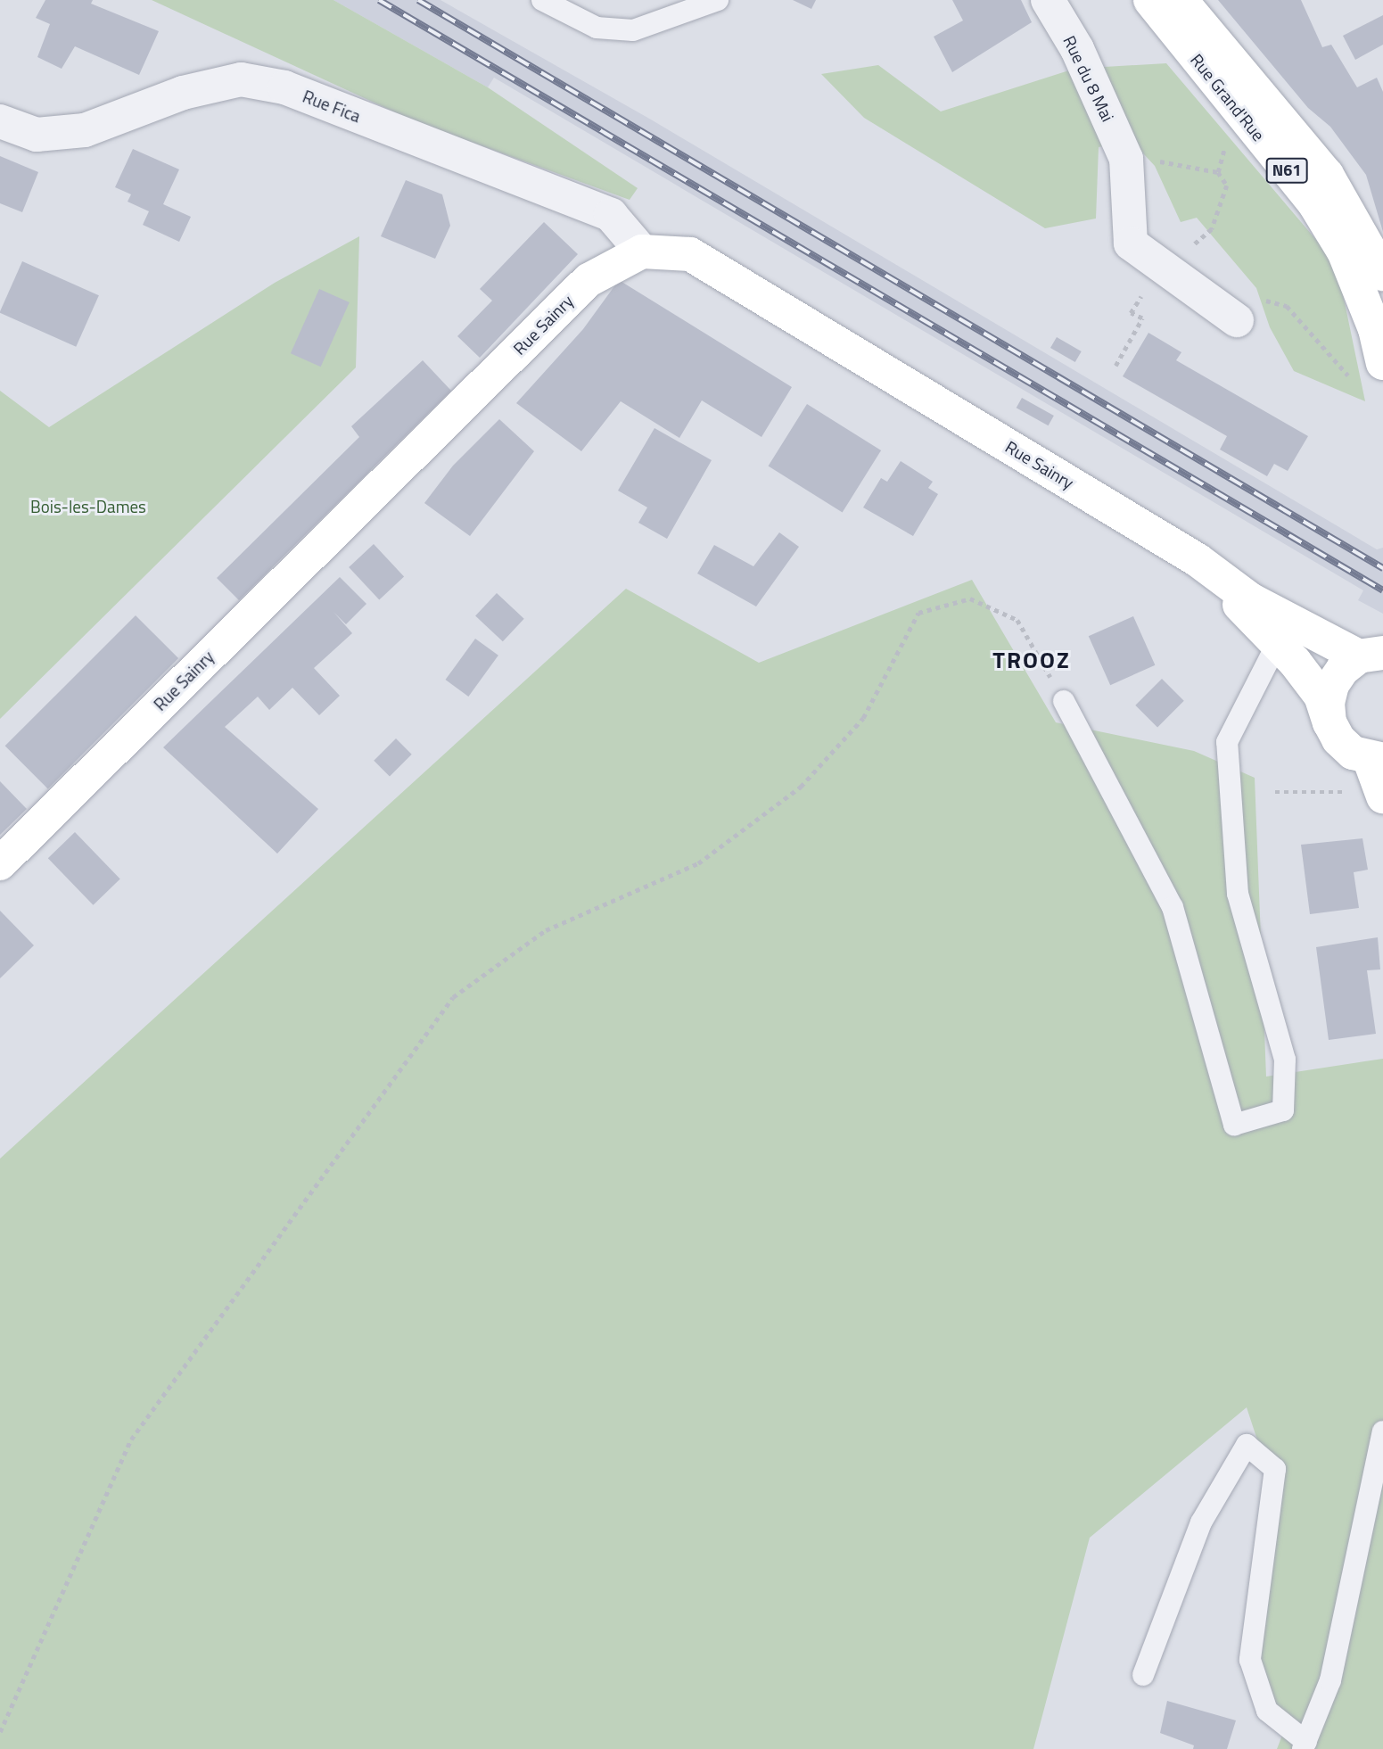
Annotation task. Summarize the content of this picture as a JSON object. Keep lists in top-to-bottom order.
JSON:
{
  "streets": {
    "street": [
      "Rue du 8 Mai",
      "Rue Grand'Rue",
      "Rue Fica",
      "N61",
      "Rue Sainry"
    ]
  },
  "crossings": [
    ["Rue Fica", "Rue Sainry"]
  ],
  "districts": ["TROOZ"],
  "parks": ["Bois-les-Dames"]
}
